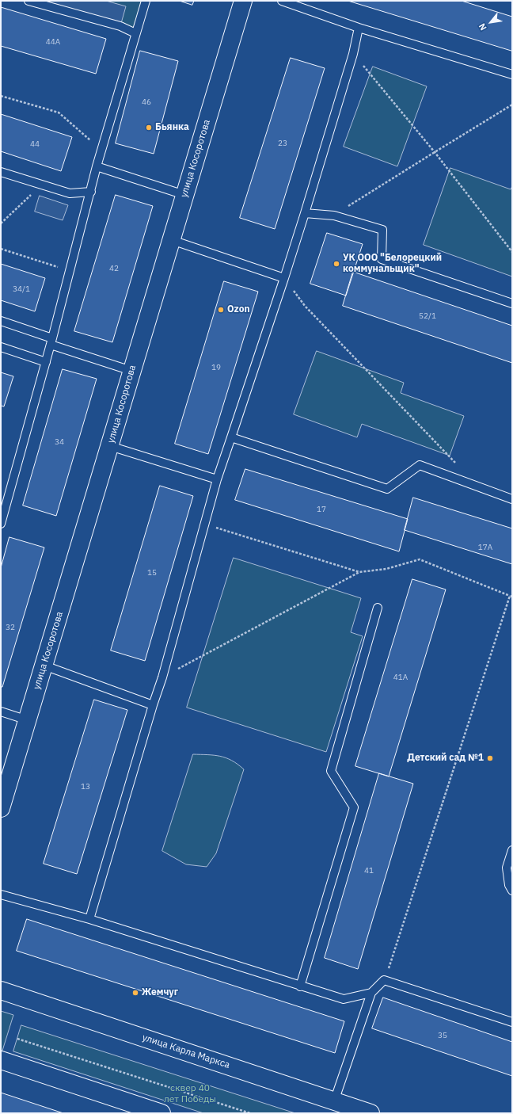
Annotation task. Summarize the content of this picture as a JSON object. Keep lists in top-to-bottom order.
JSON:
{
  "streets": {
    "street": ["улица Косоротова", "улица Карла Маркса"]
  },
  "parks": ["сквер 40 лет Победы"],
  "places": [
    "Бьянка",
    "УК ООО \"Белорецкий коммунальщик\"",
    "Ozon",
    "Детский сад №1",
    "Жемчуг"
  ],
  "house_numbers": [
    "44А",
    "46",
    "23",
    "44",
    "42",
    "34/1",
    "52/1",
    "19",
    "34",
    "17",
    "17А",
    "15",
    "32",
    "41А",
    "13",
    "41",
    "35"
  ],
  "north": "bottom left"
}
